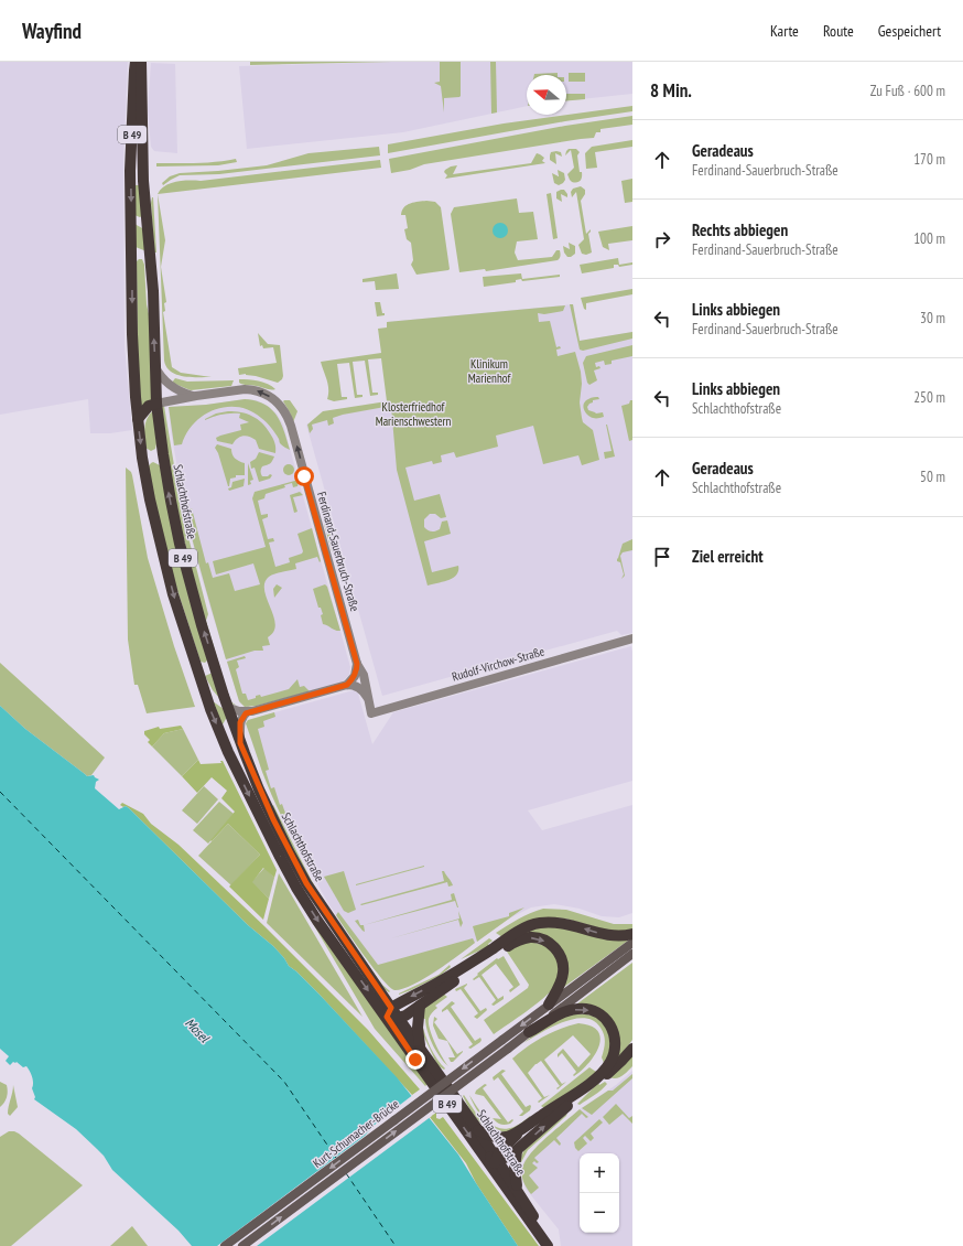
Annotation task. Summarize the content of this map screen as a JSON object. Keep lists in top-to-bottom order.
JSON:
{
  "streets": {
    "main road": ["B 49", "Schlachthofstraße", "Kurt-Schumacher-Brücke"],
    "street": ["Ferdinand-Sauerbruch-Straße", "Rudolf-Virchow-Straße"]
  },
  "crossings": [
    ["Schlachthofstraße", "Ferdinand-Sauerbruch-Straße"],
    ["Ferdinand-Sauerbruch-Straße", "Rudolf-Virchow-Straße"]
  ],
  "one_way": ["Ferdinand-Sauerbruch-Straße"],
  "water": ["Mosel"],
  "parks": ["Klinikum Marienhof", "Klosterfriedhof Marienschwestern"],
  "north": "left",
  "page": {
    "header": "Wayfind",
    "nav": ["Karte", "Route", "Gespeichert"],
    "heading": ["8 Min.", "Zu Fuß · 600 m"],
    "list": [
      ["Geradeaus", "Ferdinand-Sauerbruch-Straße", "170 m"],
      ["Rechts abbiegen", "Ferdinand-Sauerbruch-Straße", "100 m"],
      ["Links abbiegen", "Ferdinand-Sauerbruch-Straße", "30 m"],
      ["Links abbiegen", "Schlachthofstraße", "250 m"],
      ["Geradeaus", "Schlachthofstraße", "50 m"],
      "Ziel erreicht"
    ],
    "map_buttons": ["+", "−"]
  }
}
